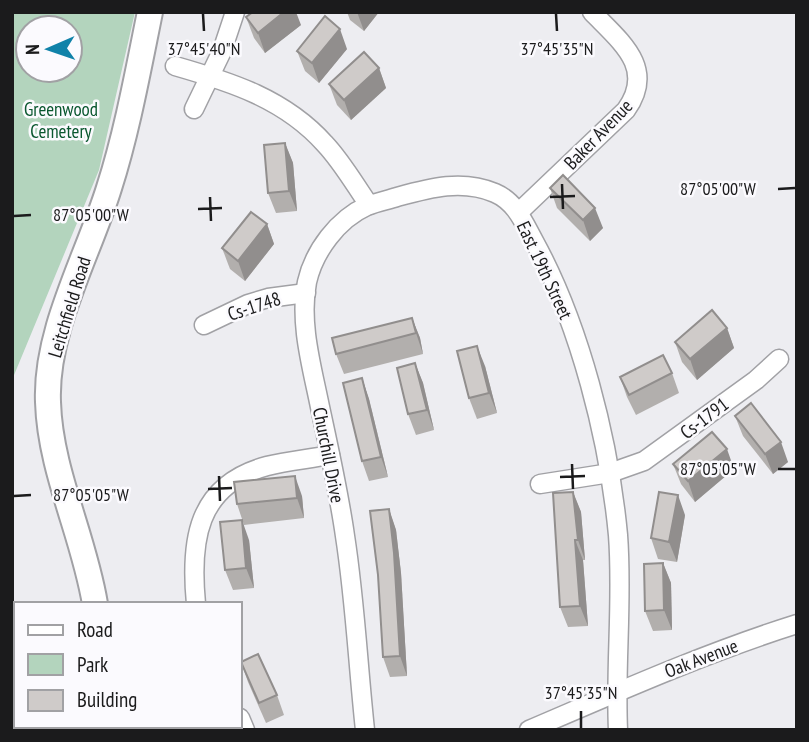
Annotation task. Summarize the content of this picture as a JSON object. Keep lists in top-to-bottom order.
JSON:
{
  "streets": {
    "street": [
      "Baker Avenue",
      "East 19th Street",
      "Cs-1748",
      "Leitchfield Road",
      "Cs-1791",
      "Churchill Drive",
      "Oak Avenue"
    ]
  },
  "crossings": [
    ["Baker Avenue", "East 19th Street"],
    ["East 19th Street", "Cs-1791"],
    ["East 19th Street", "Churchill Drive"],
    ["East 19th Street", "Oak Avenue"],
    ["Cs-1748", "Churchill Drive"]
  ],
  "parks": ["Greenwood Cemetery"],
  "legend": ["Road", "Park", "Building"],
  "north": "left",
  "coordinates": [
    "37°45'40\"N",
    "37°45'35\"N",
    "87°05'00\"W",
    "87°05'05\"W"
  ]
}
